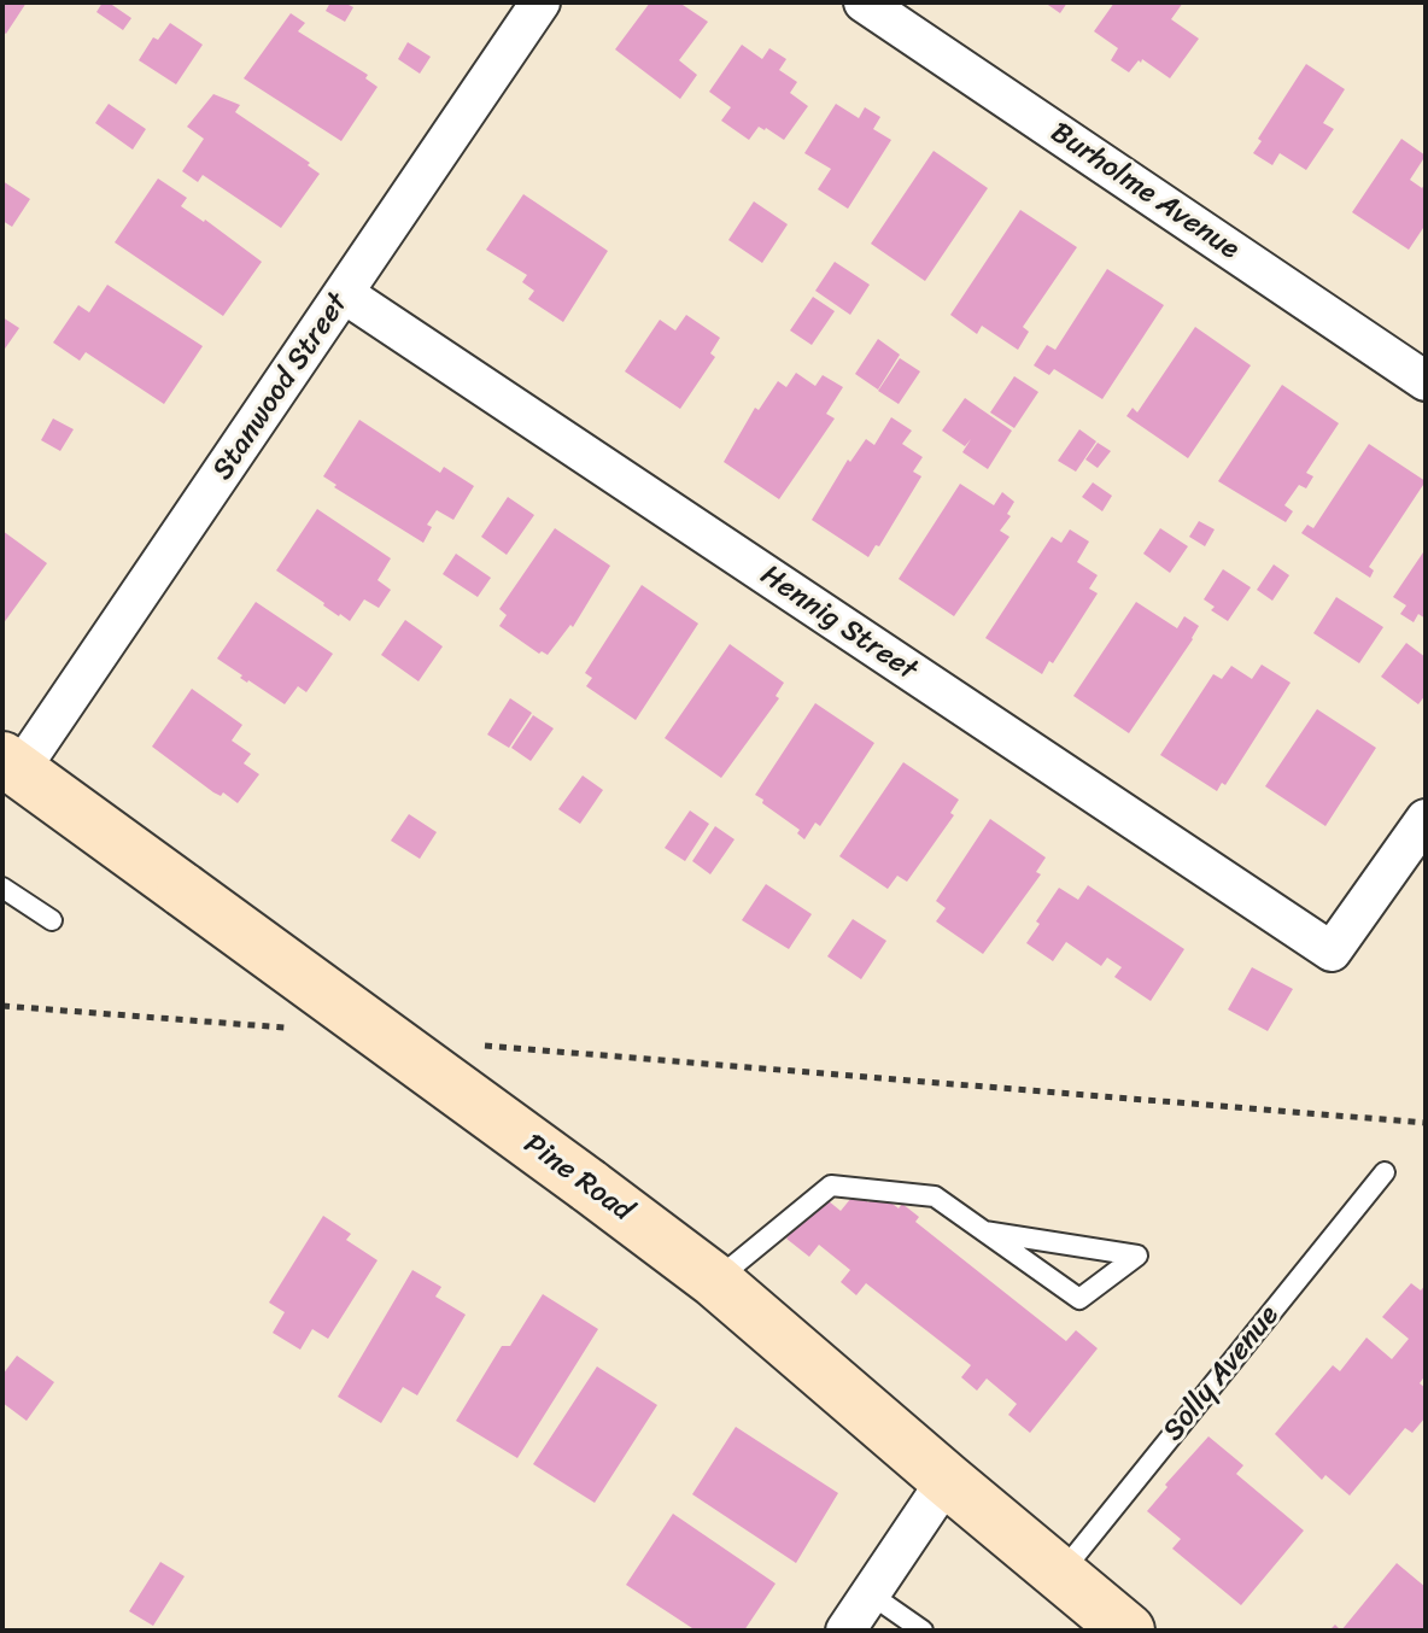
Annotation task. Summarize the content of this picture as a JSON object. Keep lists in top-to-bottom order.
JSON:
{
  "streets": {
    "street": [
      "Burholme Avenue",
      "Stanwood Street",
      "Hennig Street",
      "Pine Road"
    ],
    "lane": ["Solly Avenue"]
  },
  "crossings": [
    ["Stanwood Street", "Hennig Street"],
    ["Stanwood Street", "Pine Road"],
    ["Pine Road", "Solly Avenue"]
  ]
}
